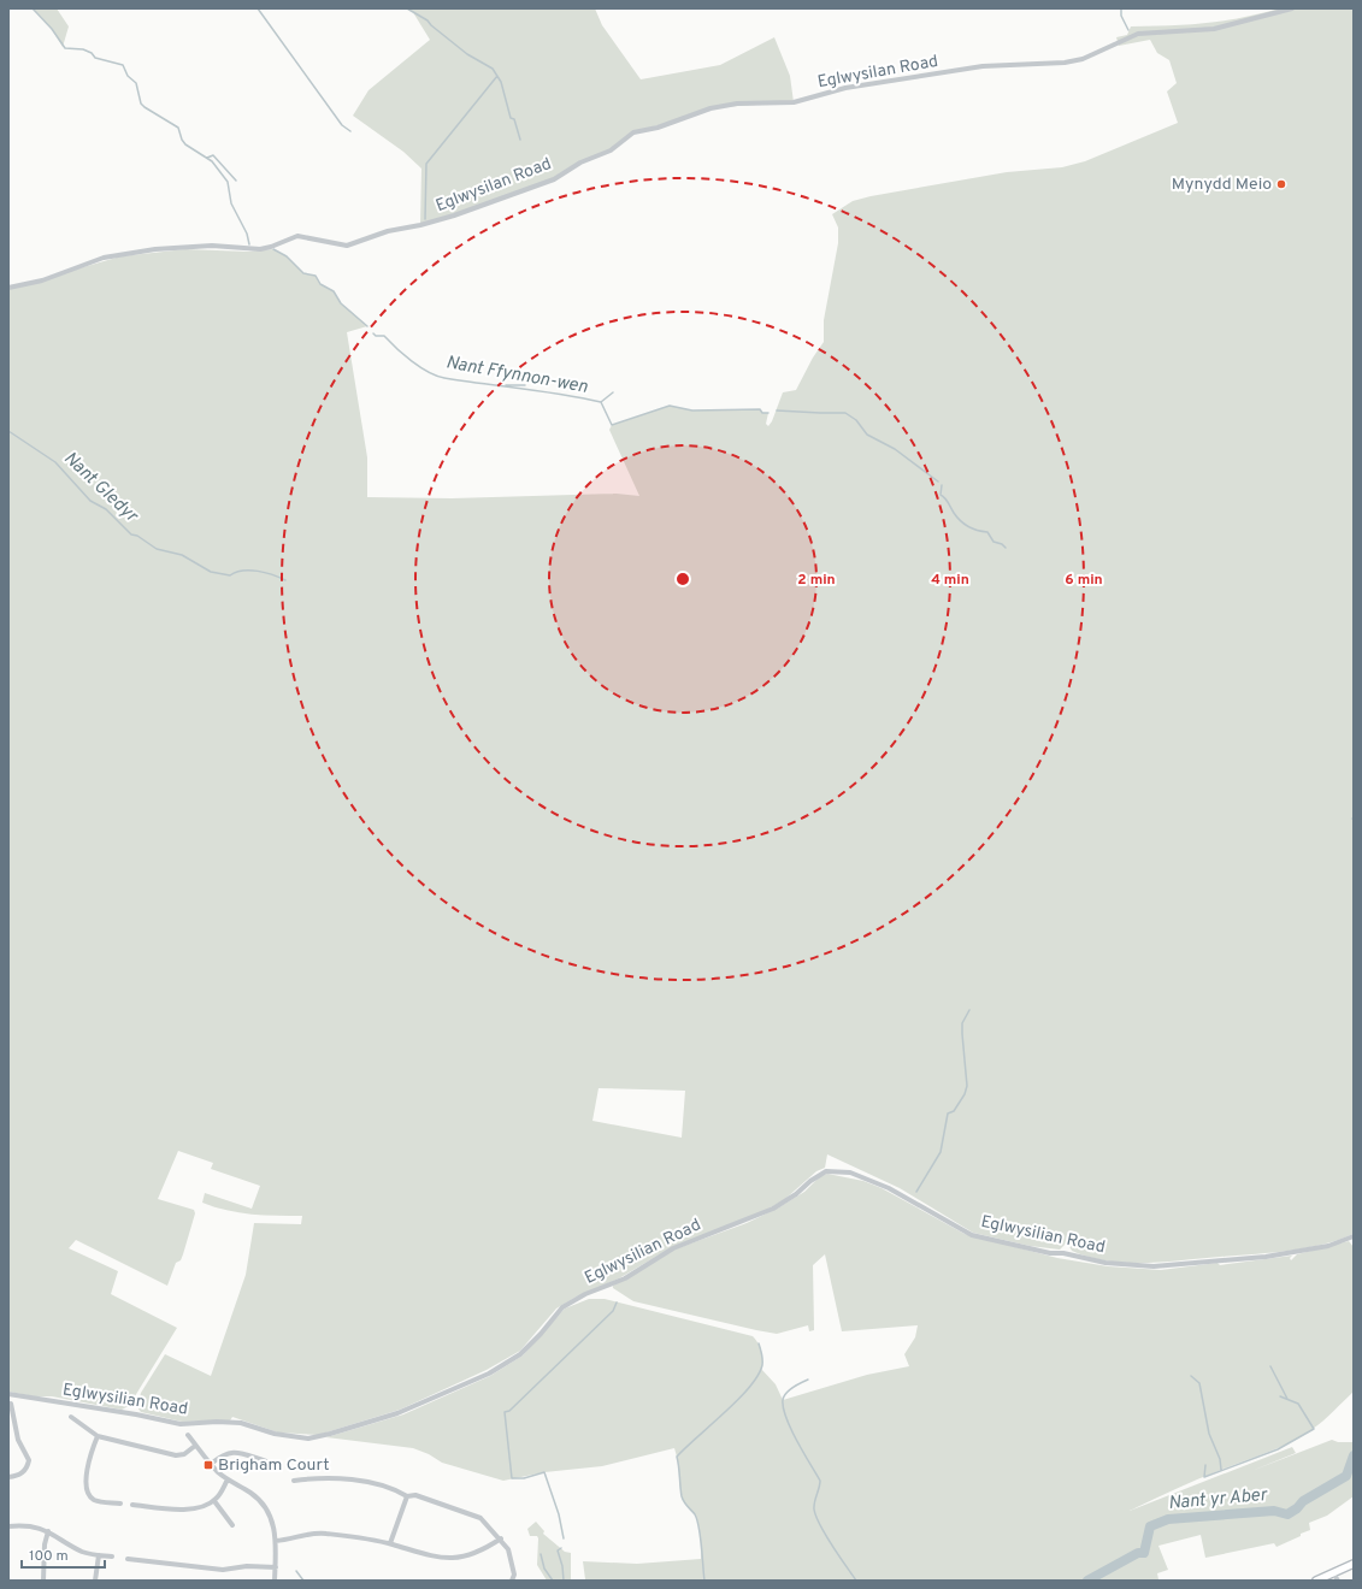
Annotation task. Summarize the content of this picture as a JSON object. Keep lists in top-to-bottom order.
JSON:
{
  "streets": {
    "street": ["Eglwysilan Road", "Eglwysilian Road"]
  },
  "water": ["Nant Ffynnon-wen", "Nant Gledyr", "Nant yr Aber"],
  "places": {
    "other": ["Mynydd Meio"],
    "transit": ["Brigham Court"]
  },
  "scale_bar": "100 m",
  "rings": ["2 min", "4 min", "6 min"]
}
